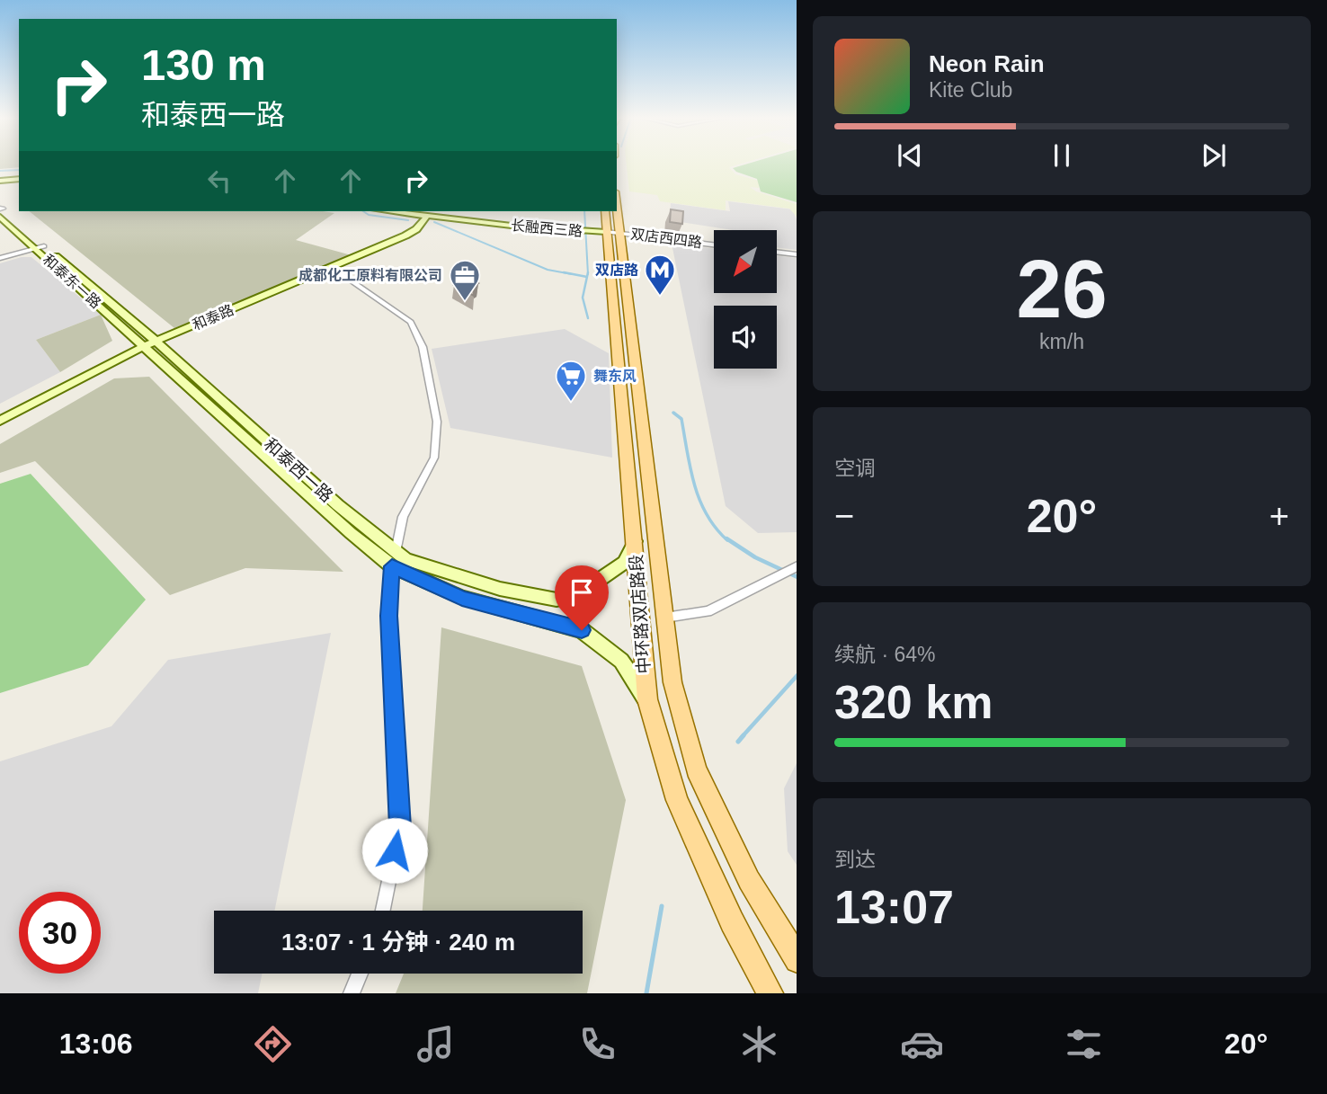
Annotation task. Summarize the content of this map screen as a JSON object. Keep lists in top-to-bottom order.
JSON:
{
  "streets": {
    "main road": ["中环路双店路段"],
    "street": [
      "长融西三路",
      "双店西四路",
      "和泰路",
      "和泰西一路"
    ]
  },
  "crossings": [
    ["长融西三路", "双店西四路"],
    ["长融西三路", "和泰路"],
    ["长融西三路", "中环路双店路段"],
    ["双店西四路", "中环路双店路段"],
    ["和泰路", "和泰西一路"],
    ["和泰西一路", "中环路双店路段"]
  ],
  "places": {
    "metro station": ["双店路"],
    "office": ["成都化工原料有限公司"],
    "supermarket": ["舞东风"]
  },
  "north": "bottom left",
  "page": {
    "turn": ["130 m", "和泰西一路"],
    "song": ["Neon Rain", "Kite Club"],
    "tile": [
      ["26", "km/h"],
      "空调",
      ["续航 · 64%", "320 km"],
      ["到达", "13:07"]
    ],
    "heat": ["−", "20°", "+"],
    "limit": "30",
    "trip": "13:07 · 1 分钟 · 240 m",
    "tabs": ["13:06", "20°"]
  }
}
